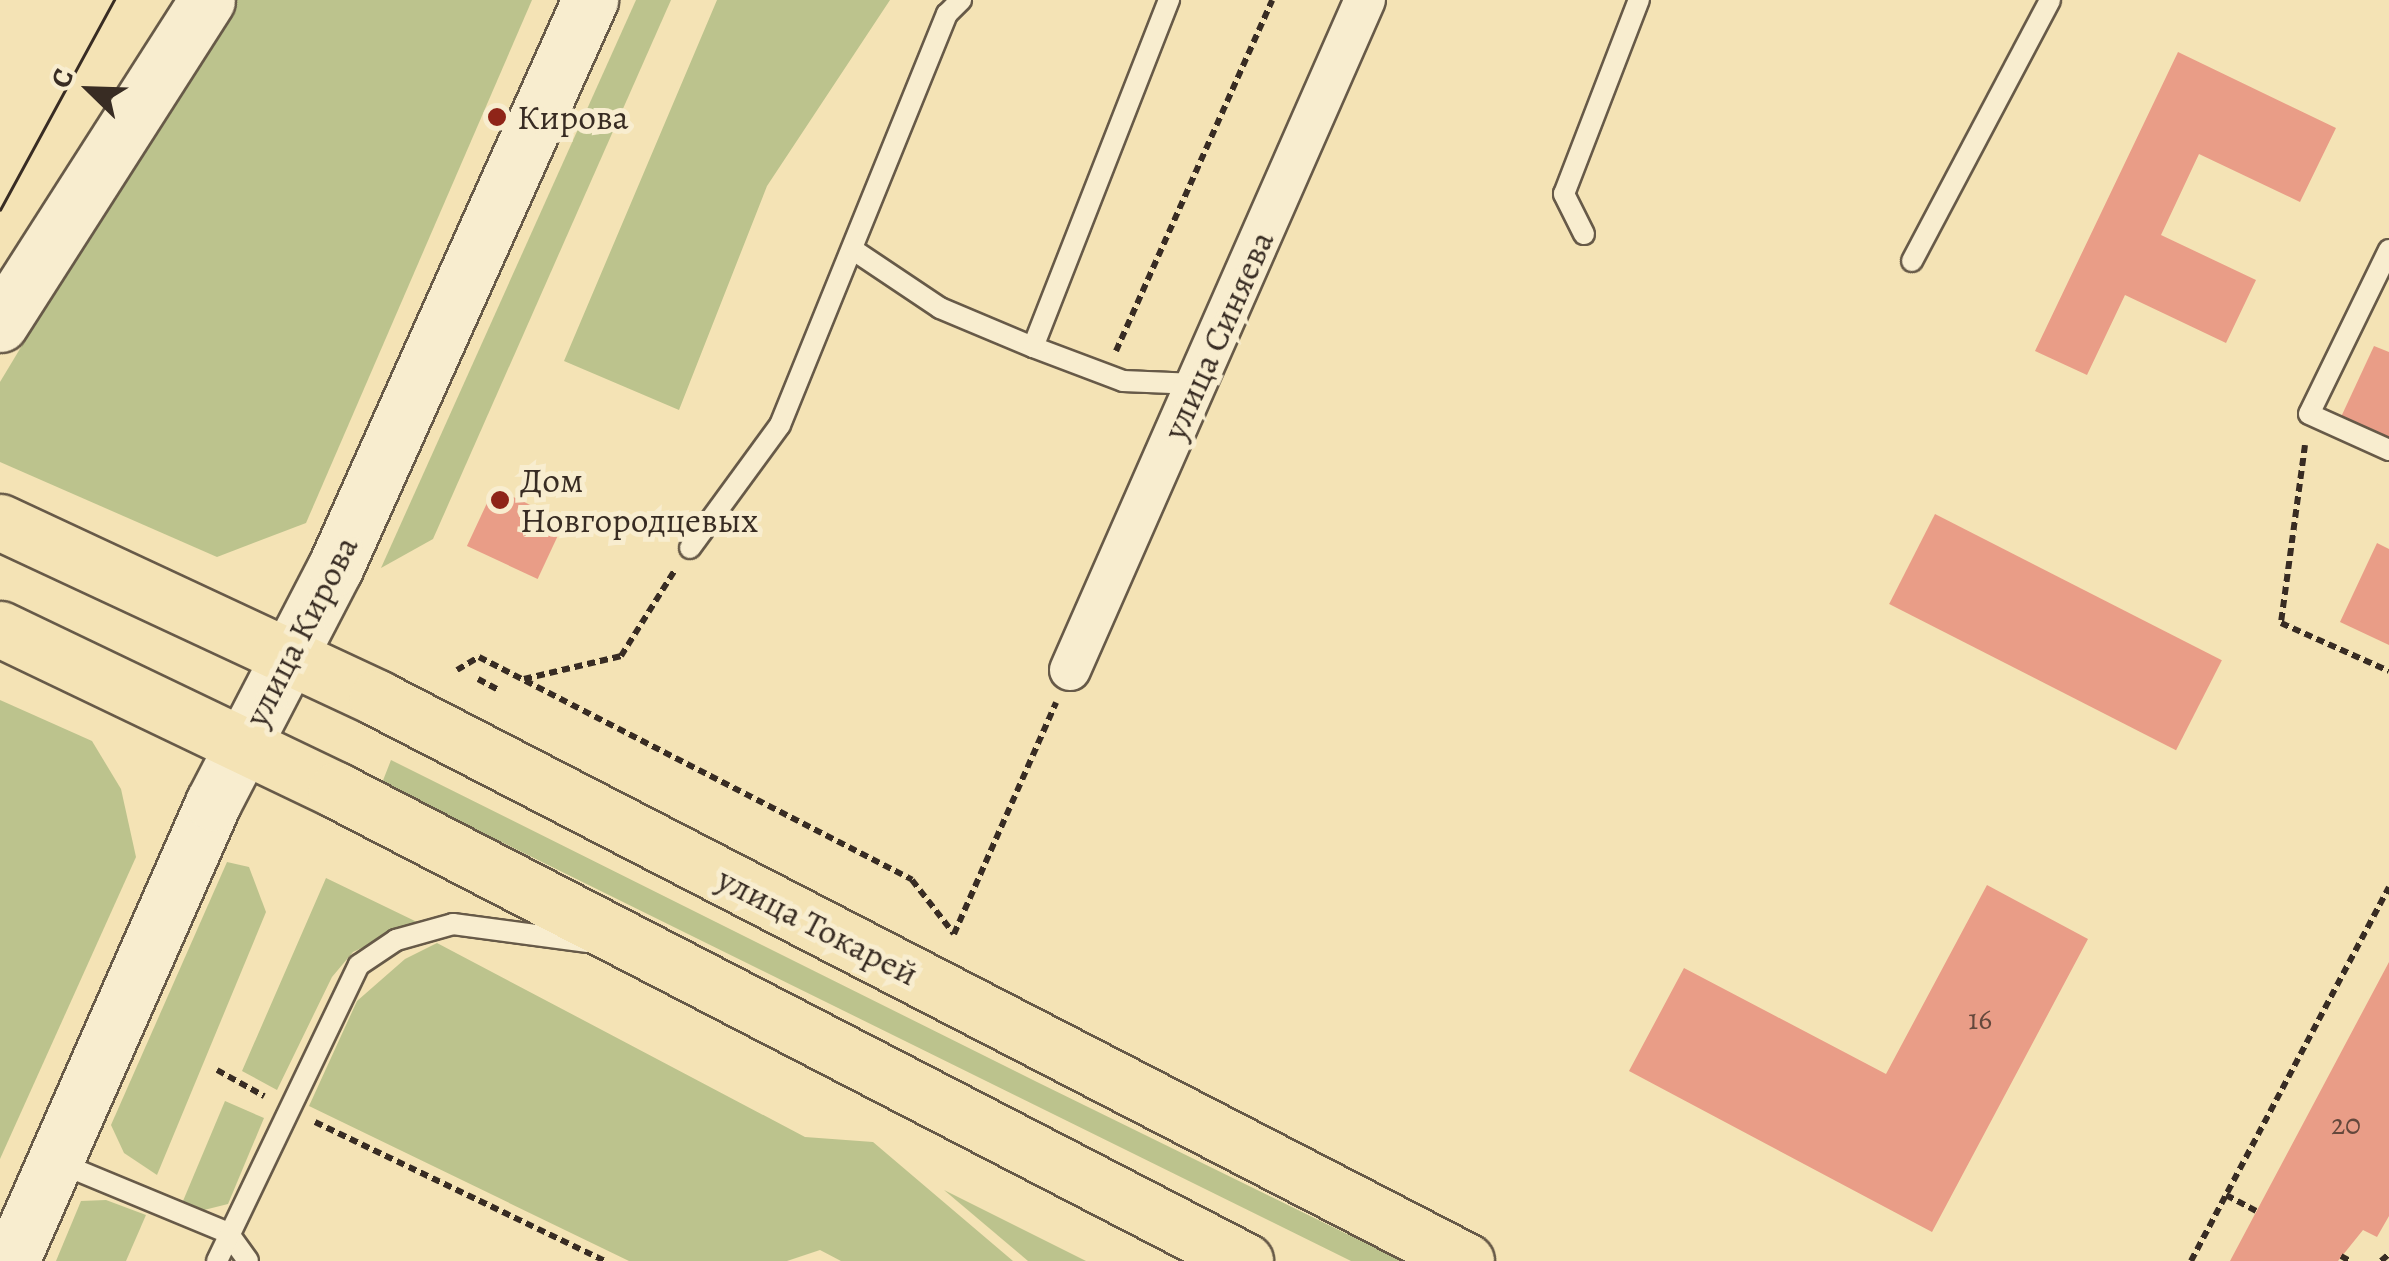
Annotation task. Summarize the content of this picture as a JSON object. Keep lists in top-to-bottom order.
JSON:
{
  "streets": {
    "main road": ["улица Кирова", "улица Токарей"],
    "street": ["улица Синяева"]
  },
  "crossings": [
    ["улица Кирова", "улица Токарей"]
  ],
  "places": ["Кирова", "Дом Новгородцевых"],
  "house_numbers": ["16", "20"],
  "north": "top left"
}
